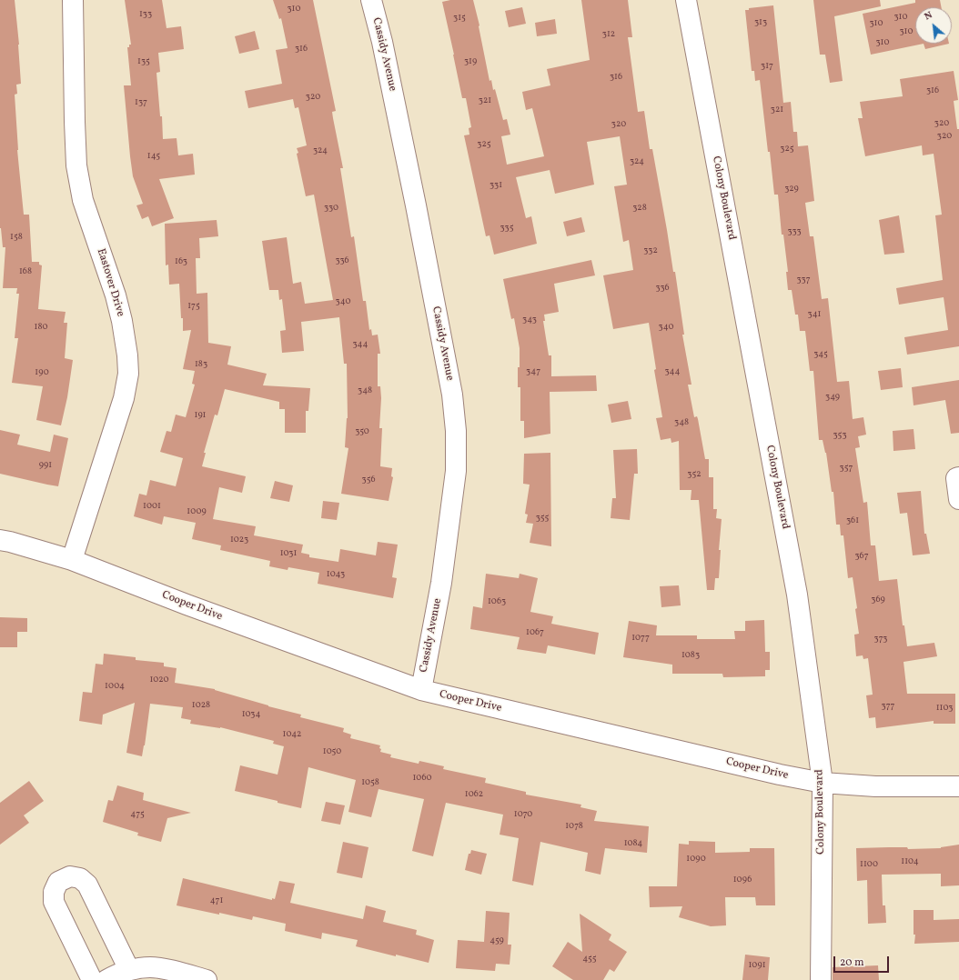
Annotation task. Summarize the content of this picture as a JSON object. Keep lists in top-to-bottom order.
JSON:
{
  "streets": {
    "street": [
      "Cassidy Avenue",
      "Colony Boulevard",
      "Eastover Drive",
      "Cooper Drive"
    ]
  },
  "crossings": [
    ["Cassidy Avenue", "Cooper Drive"],
    ["Colony Boulevard", "Cooper Drive"],
    ["Eastover Drive", "Cooper Drive"]
  ],
  "house_numbers": [
    "310",
    "133",
    "310",
    "315",
    "313",
    "310",
    "310",
    "312",
    "310",
    "316",
    "135",
    "319",
    "317",
    "316",
    "316",
    "320",
    "321",
    "137",
    "321",
    "320",
    "320",
    "320",
    "325",
    "325",
    "324",
    "145",
    "324",
    "331",
    "329",
    "330",
    "328",
    "335",
    "333",
    "158",
    "332",
    "336",
    "163",
    "168",
    "337",
    "336",
    "340",
    "175",
    "341",
    "343",
    "180",
    "340",
    "344",
    "345",
    "183",
    "347",
    "344",
    "190",
    "348",
    "349",
    "191",
    "348",
    "350",
    "353",
    "991",
    "357",
    "352",
    "356",
    "1001",
    "1009",
    "355",
    "361",
    "1023",
    "1031",
    "367",
    "1043",
    "369",
    "1063",
    "1067",
    "1077",
    "373",
    "1083",
    "1020",
    "1004",
    "1028",
    "377",
    "1103",
    "1034",
    "1042",
    "1050",
    "1060",
    "1058",
    "1062",
    "475",
    "1070",
    "1078",
    "1084",
    "1090",
    "1104",
    "1100",
    "1096",
    "471",
    "459",
    "455",
    "1091"
  ],
  "scale_bar": "20 m",
  "north": "top left"
}
